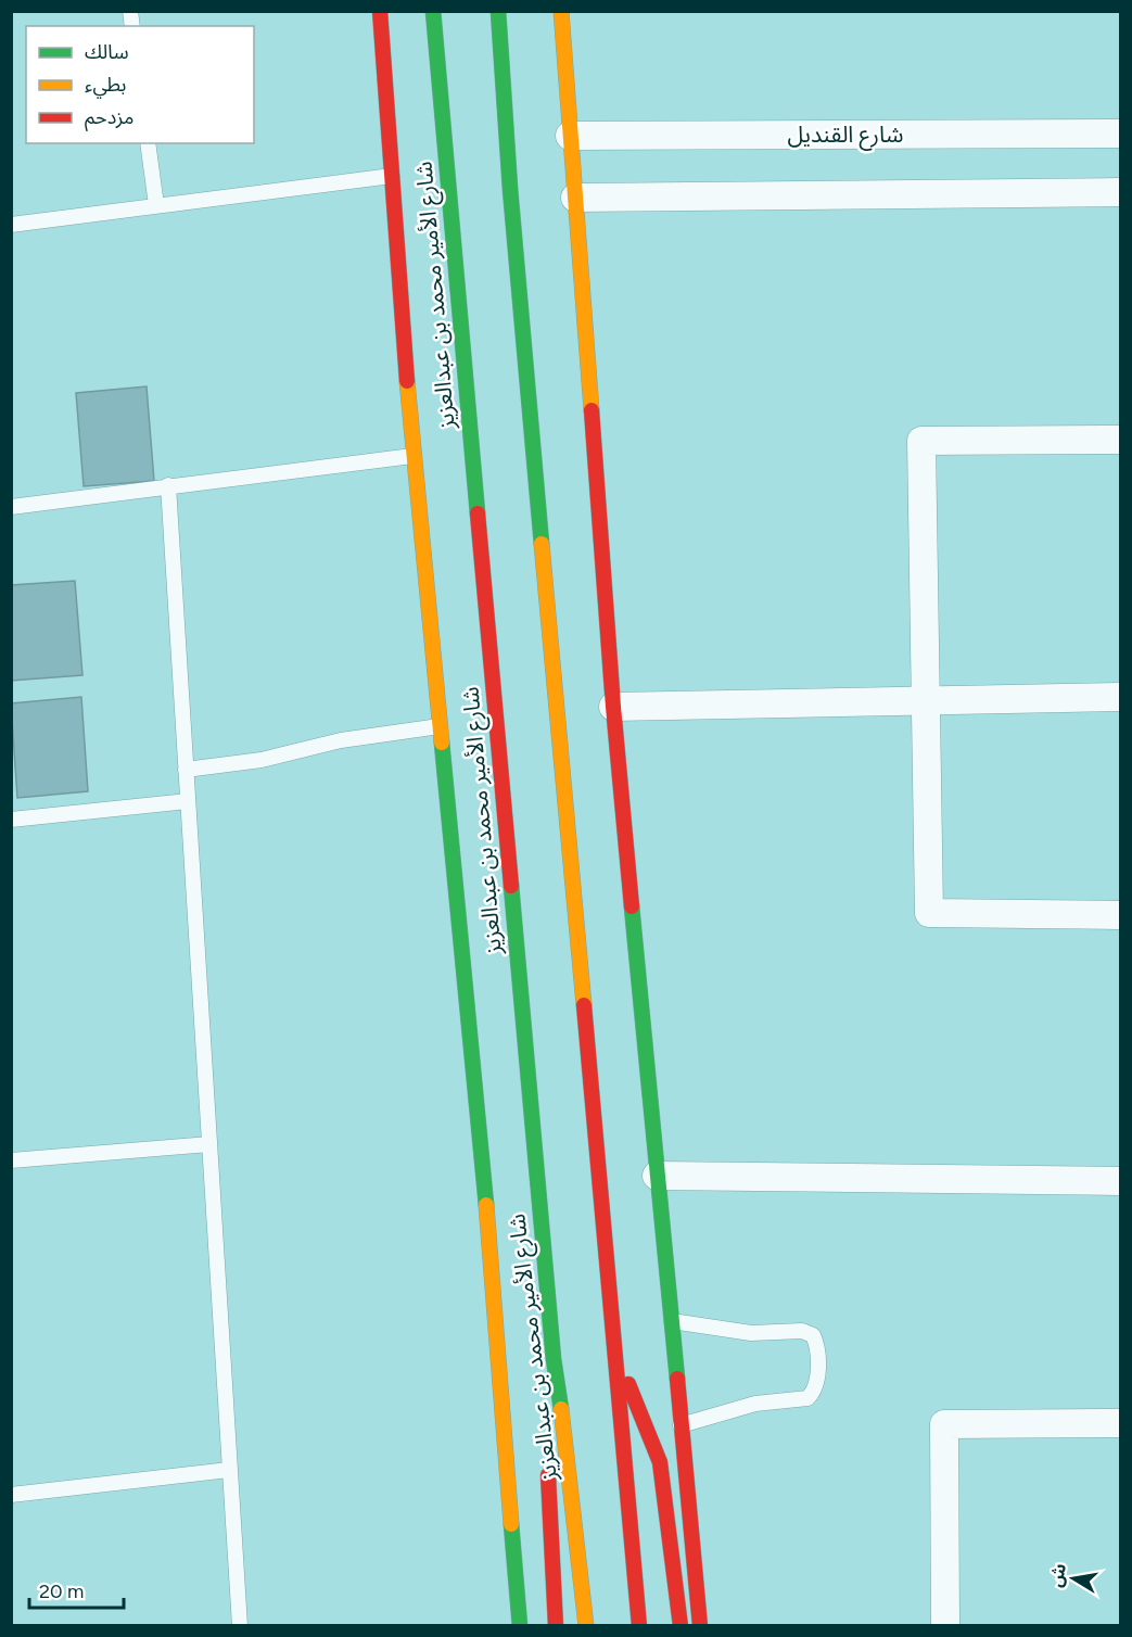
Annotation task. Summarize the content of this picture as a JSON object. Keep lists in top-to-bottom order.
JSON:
{
  "streets": {
    "main road": ["شارع الأمير محمد بن عبدالعزيز"],
    "street": ["شارع القنديل"]
  },
  "legend": ["سالك", "بطيء", "مزدحم"],
  "scale_bar": "20 m",
  "north": "left"
}
